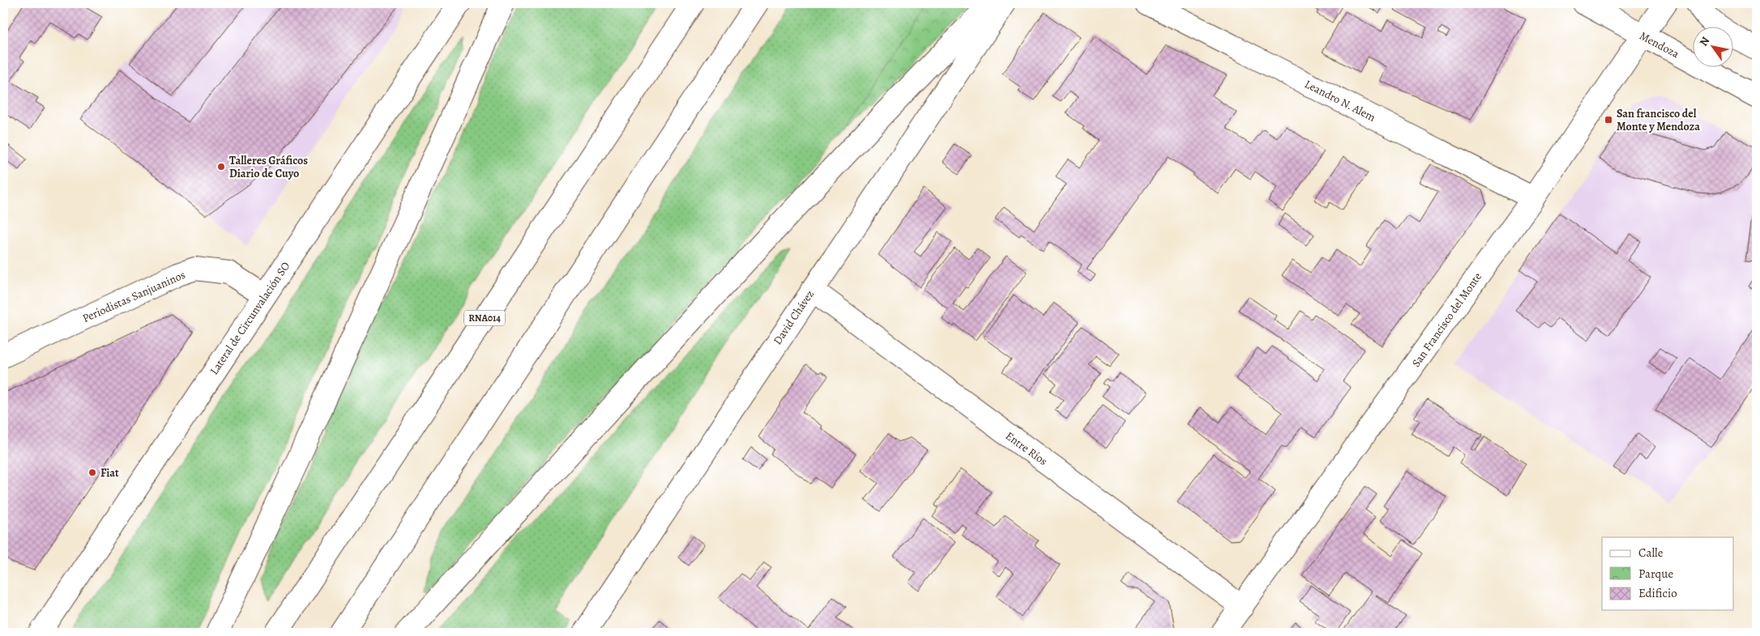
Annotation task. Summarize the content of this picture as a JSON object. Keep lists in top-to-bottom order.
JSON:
{
  "streets": {
    "main road": [
      "Mendoza",
      "Leandro N. Alem",
      "Periodistas Sanjuaninos",
      "David Chávez",
      "Lateral de Circunvalación SO",
      "RNA014",
      "San Francisco del Monte",
      "Entre Ríos"
    ]
  },
  "crossings": [
    ["Mendoza", "San Francisco del Monte"],
    ["Leandro N. Alem", "San Francisco del Monte"],
    ["Periodistas Sanjuaninos", "Lateral de Circunvalación SO"],
    ["David Chávez", "Entre Ríos"],
    ["San Francisco del Monte", "Entre Ríos"]
  ],
  "places": {
    "transit": ["San francisco del Monte y Mendoza"],
    "other": ["Talleres Gráficos Diario de Cuyo", "Fiat"]
  },
  "legend": ["Calle", "Parque", "Edificio"],
  "north": "top left"
}
